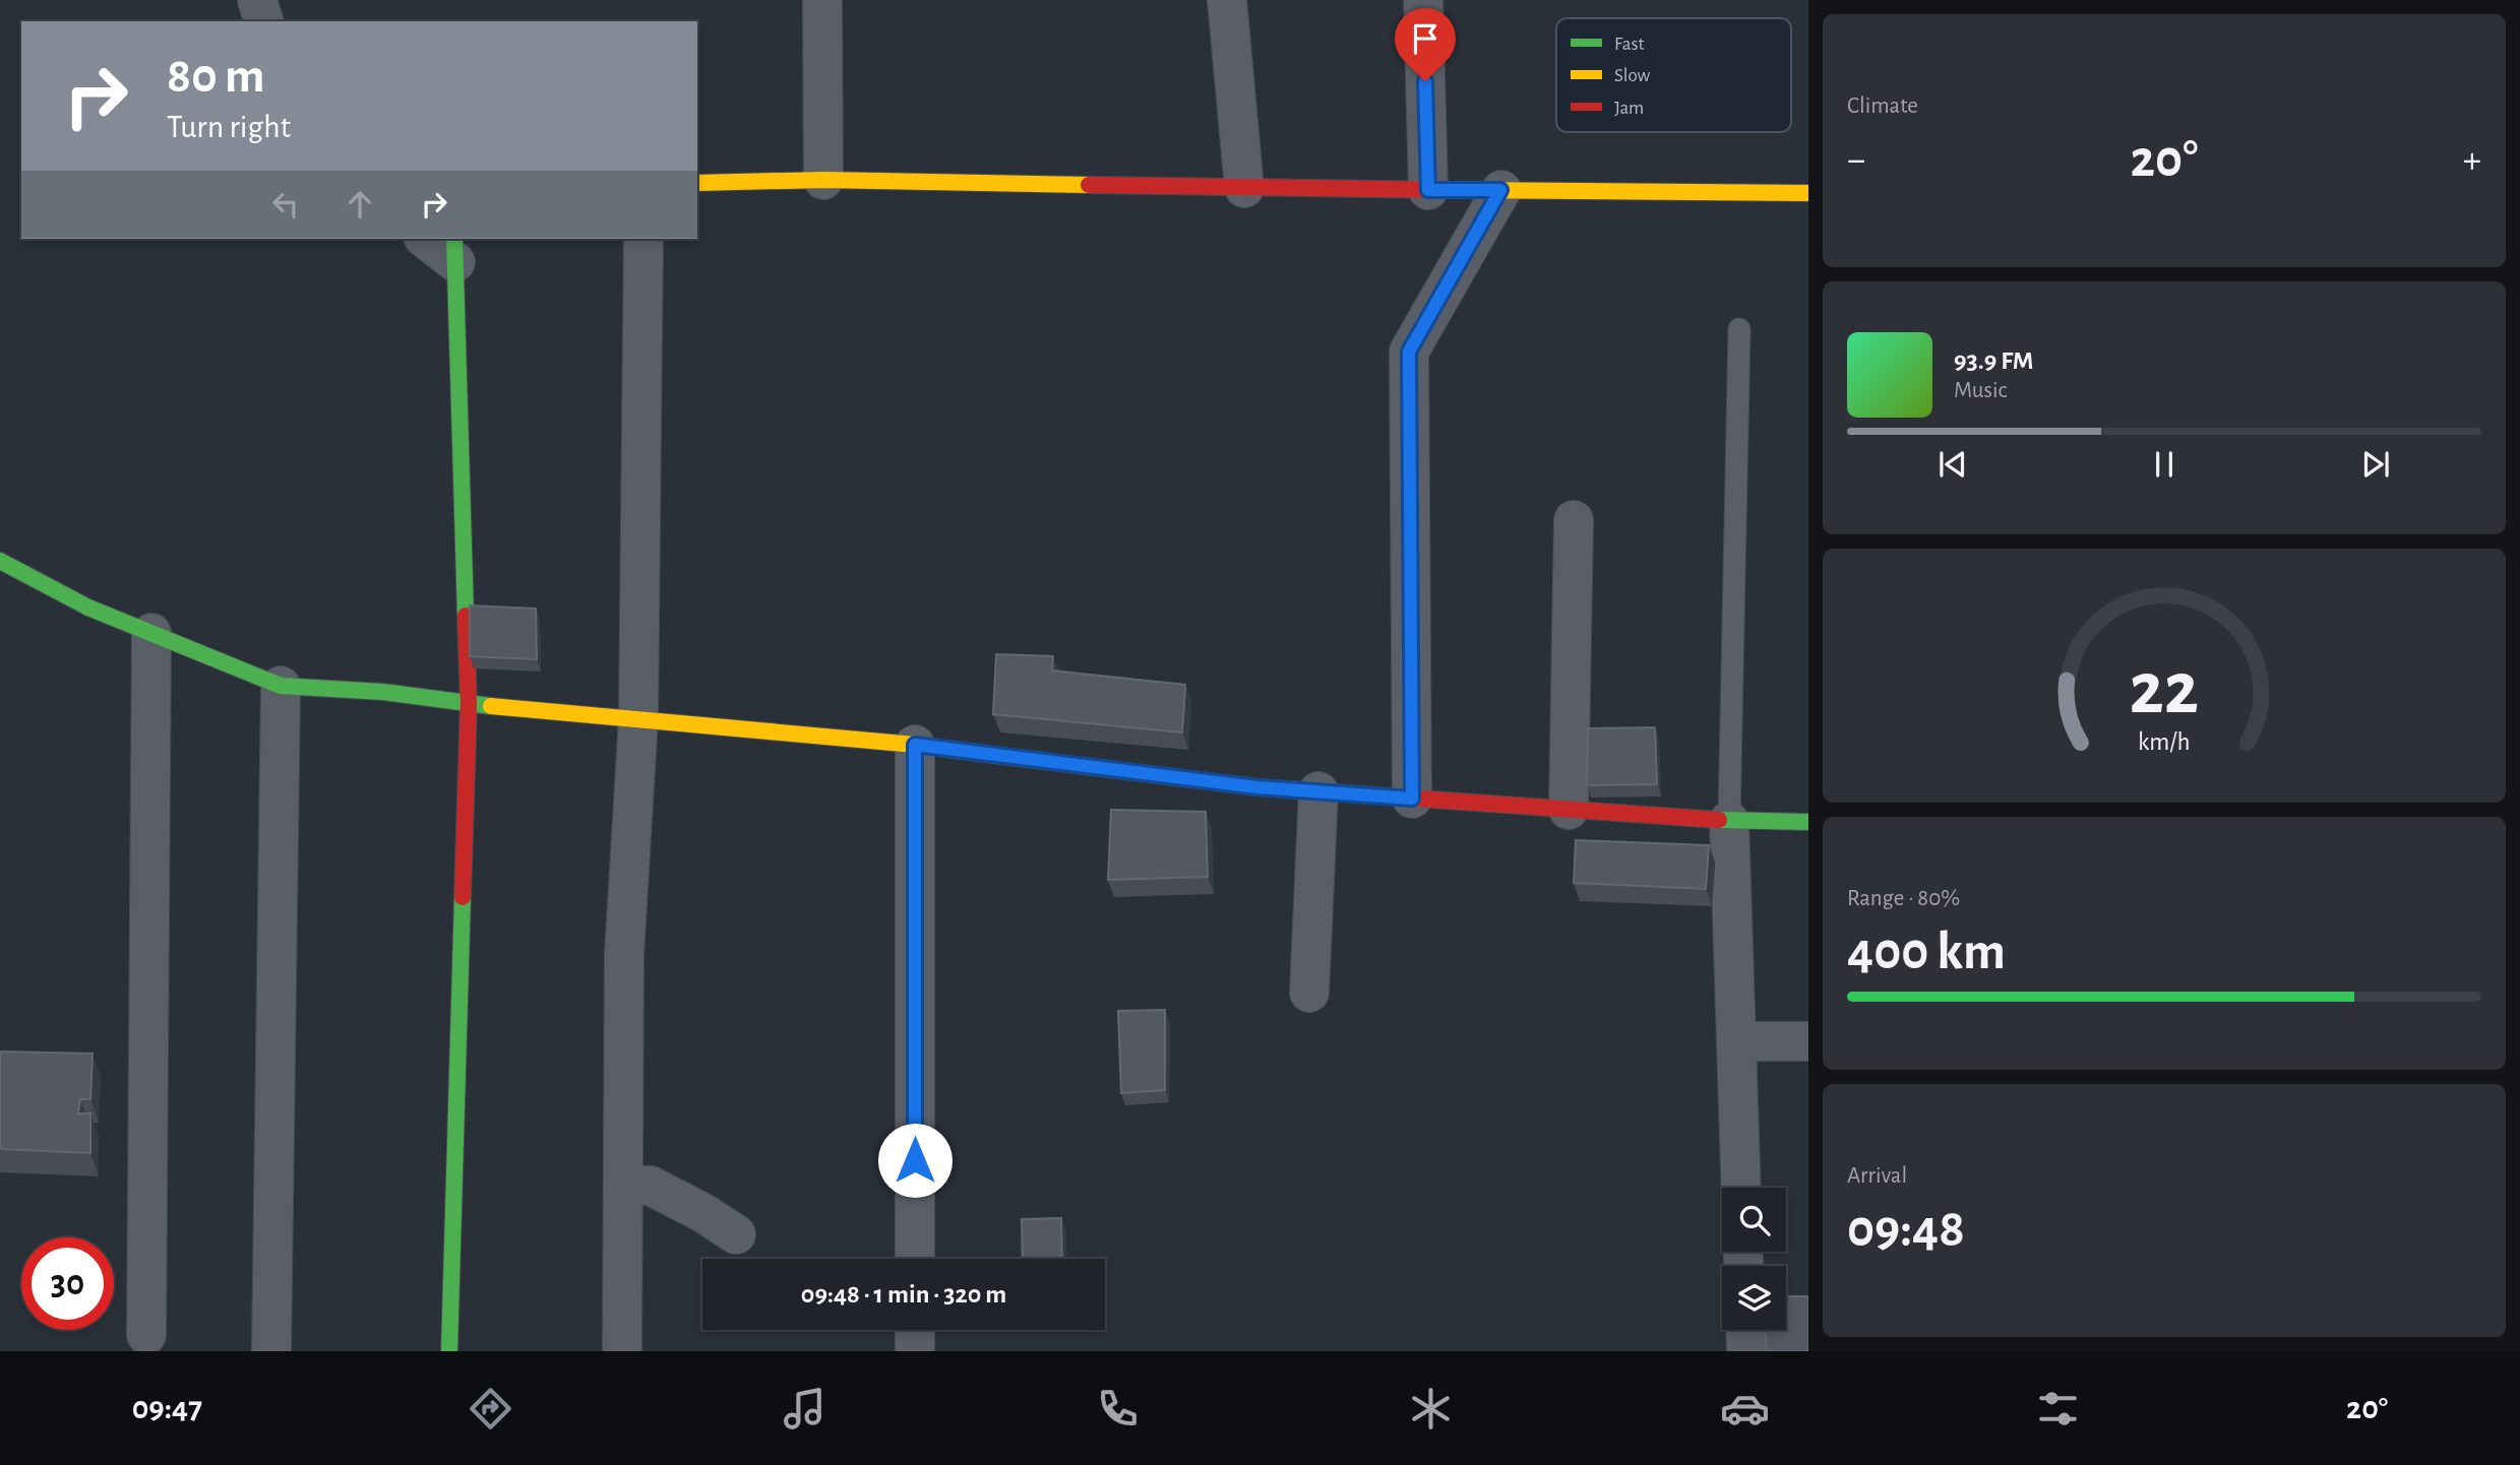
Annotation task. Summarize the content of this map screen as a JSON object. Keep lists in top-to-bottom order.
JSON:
{
  "legend": ["Fast", "Slow", "Jam"],
  "page": {
    "tile": [
      "Climate",
      ["Range · 80%", "400 km"],
      ["Arrival", "09:48"]
    ],
    "turn": ["80 m", "Turn right"],
    "heat": ["−", "20°", "+"],
    "song": ["93.9 FM", "Music"],
    "limit": "30",
    "trip": "09:48 · 1 min · 320 m",
    "tabs": ["09:47", "20°"],
    "gauge": ["22", "km/h"]
  }
}
